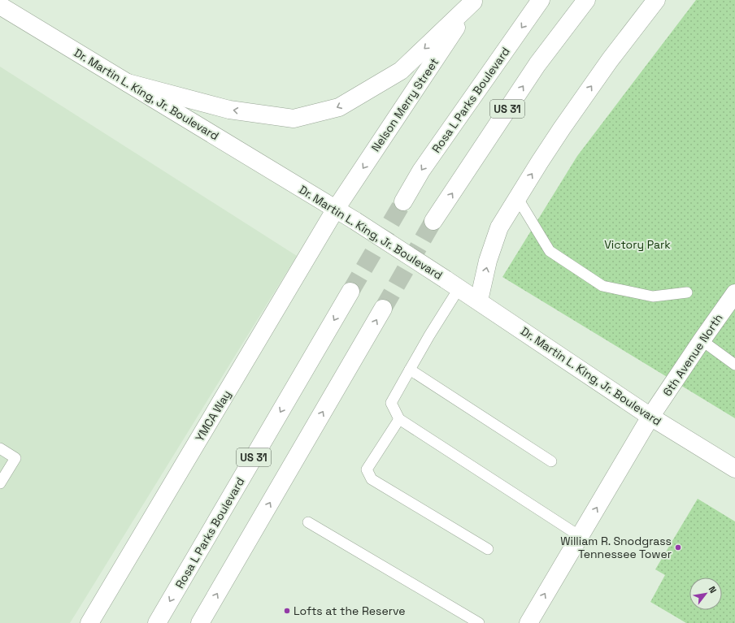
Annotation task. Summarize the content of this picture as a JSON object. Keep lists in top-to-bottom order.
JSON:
{
  "streets": {
    "main road": [
      "Dr. Martin L. King, Jr. Boulevard",
      "Rosa L Parks Boulevard",
      "Nelson Merry Street",
      "US 31",
      "6th Avenue North",
      "YMCA Way"
    ]
  },
  "crossings": [
    ["Dr. Martin L. King, Jr. Boulevard", "Nelson Merry Street"],
    ["Dr. Martin L. King, Jr. Boulevard", "6th Avenue North"],
    ["Dr. Martin L. King, Jr. Boulevard", "YMCA Way"],
    ["Nelson Merry Street", "YMCA Way"]
  ],
  "one_way": ["6th Avenue North"],
  "parks": ["Victory Park"],
  "places": ["William R. Snodgrass Tennessee Tower", "Lofts at the Reserve"],
  "north": "top right"
}
